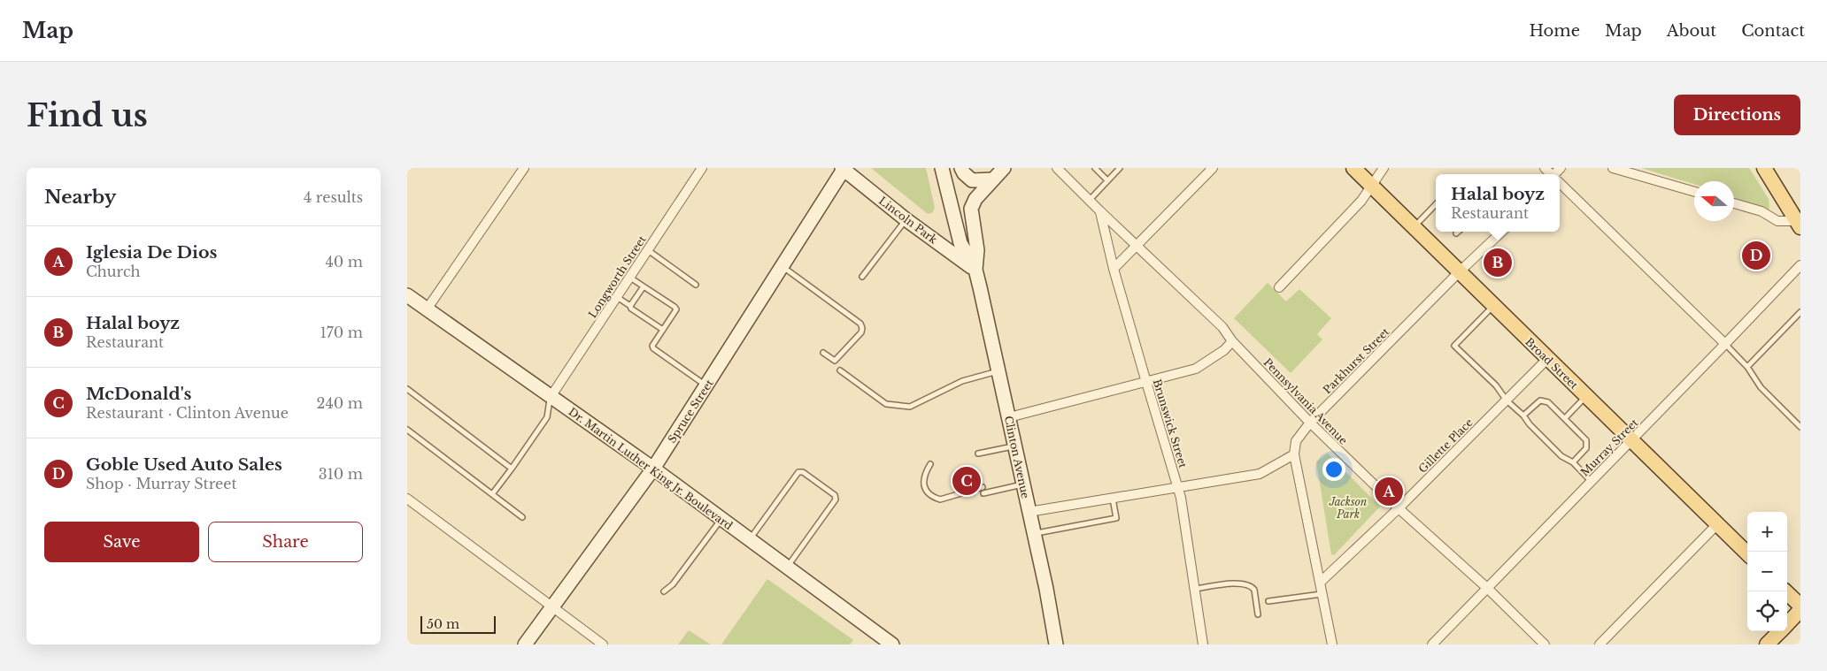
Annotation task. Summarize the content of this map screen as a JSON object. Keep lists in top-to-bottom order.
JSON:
{
  "streets": {
    "main road": [
      "Lincoln Park",
      "Broad Street",
      "Spruce Street",
      "Clinton Avenue",
      "Dr. Martin Luther King Jr. Boulevard"
    ],
    "street": [
      "Longworth Street",
      "Parkhurst Street",
      "Pennsylvania Avenue",
      "Brunswick Street",
      "Gillette Place",
      "Murray Street"
    ]
  },
  "crossings": [
    ["Lincoln Park", "Spruce Street"],
    ["Lincoln Park", "Clinton Avenue"],
    ["Longworth Street", "Dr. Martin Luther King Jr. Boulevard"],
    ["Parkhurst Street", "Broad Street"],
    ["Parkhurst Street", "Pennsylvania Avenue"],
    ["Broad Street", "Gillette Place"],
    ["Broad Street", "Murray Street"],
    ["Pennsylvania Avenue", "Brunswick Street"],
    ["Pennsylvania Avenue", "Gillette Place"],
    ["Pennsylvania Avenue", "Murray Street"],
    ["Spruce Street", "Dr. Martin Luther King Jr. Boulevard"]
  ],
  "parks": ["Jackson Park"],
  "scale_bar": "50 m",
  "north": "left",
  "page": {
    "header": "Map",
    "nav": [
      "Home",
      "Map",
      "About",
      "Contact"
    ],
    "buttons": [
      "Directions",
      ["Save", "Share"]
    ],
    "title": "Find us",
    "heading": ["Nearby", "4 results"],
    "popup": ["Halal boyz", "Restaurant"],
    "list": [
      {
        "mark": "A",
        "name": "Iglesia De Dios",
        "note": "Church",
        "value": "40 m"
      },
      {
        "mark": "B",
        "name": "Halal boyz",
        "note": "Restaurant",
        "value": "170 m"
      },
      {
        "mark": "C",
        "name": "McDonald's",
        "note": "Restaurant · Clinton Avenue",
        "value": "240 m"
      },
      {
        "mark": "D",
        "name": "Goble Used Auto Sales",
        "note": "Shop · Murray Street",
        "value": "310 m"
      }
    ],
    "pins": [
      "D",
      "B",
      "C",
      "A"
    ],
    "map_buttons": ["+", "−"],
    "scale": "50 m"
  }
}
